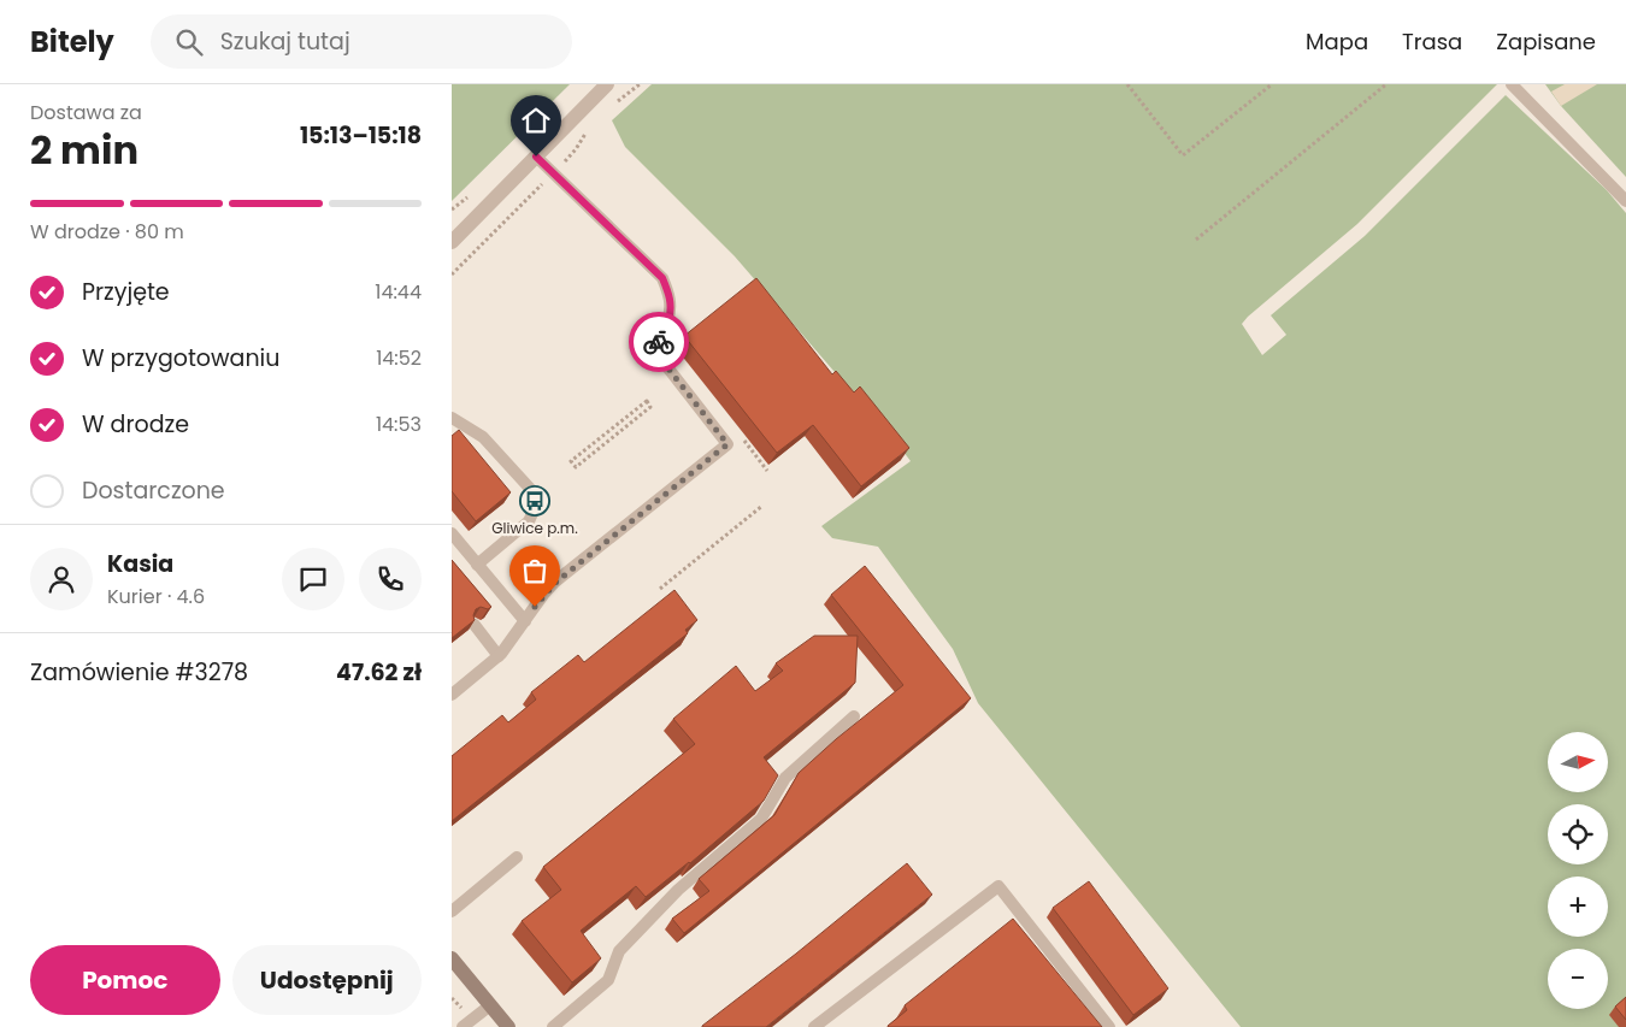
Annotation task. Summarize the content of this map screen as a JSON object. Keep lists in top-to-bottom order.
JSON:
{
  "places": {
    "bus stop": ["Gliwice p.m."]
  },
  "north": "right",
  "page": {
    "header": "Bitely",
    "search": "Szukaj tutaj",
    "nav": ["Mapa", "Trasa", "Zapisane"],
    "heading": ["2 min", "Dostawa za", "15:13–15:18"],
    "panel": [
      "Kasia",
      "Kurier · 4.6",
      "Zamówienie #3278",
      "47.62 zł"
    ],
    "bar": "W drodze · 80 m",
    "list": [
      ["Przyjęte", "14:44"],
      ["W przygotowaniu", "14:52"],
      ["W drodze", "14:53"],
      "Dostarczone"
    ],
    "map_buttons": ["+", "−"],
    "buttons": ["Pomoc", "Udostępnij"]
  }
}
